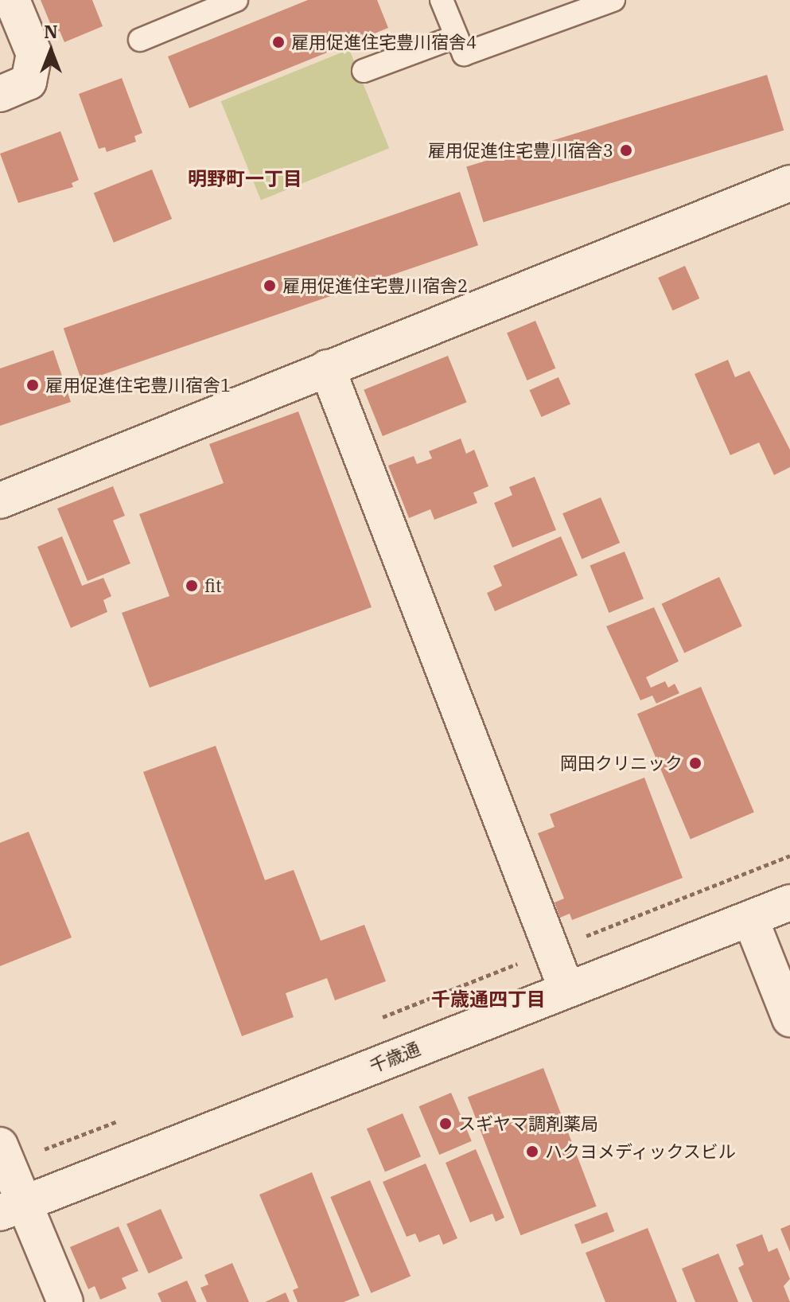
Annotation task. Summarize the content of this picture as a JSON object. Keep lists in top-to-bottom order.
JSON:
{
  "streets": {
    "street": ["千歳通"]
  },
  "districts": ["明野町一丁目", "千歳通四丁目"],
  "places": [
    "雇用促進住宅豊川宿舎4",
    "雇用促進住宅豊川宿舎3",
    "雇用促進住宅豊川宿舎2",
    "雇用促進住宅豊川宿舎1",
    "fit",
    "岡田クリニック",
    "スギヤマ調剤薬局",
    "ハクヨメディックスビル"
  ],
  "north": "top"
}
